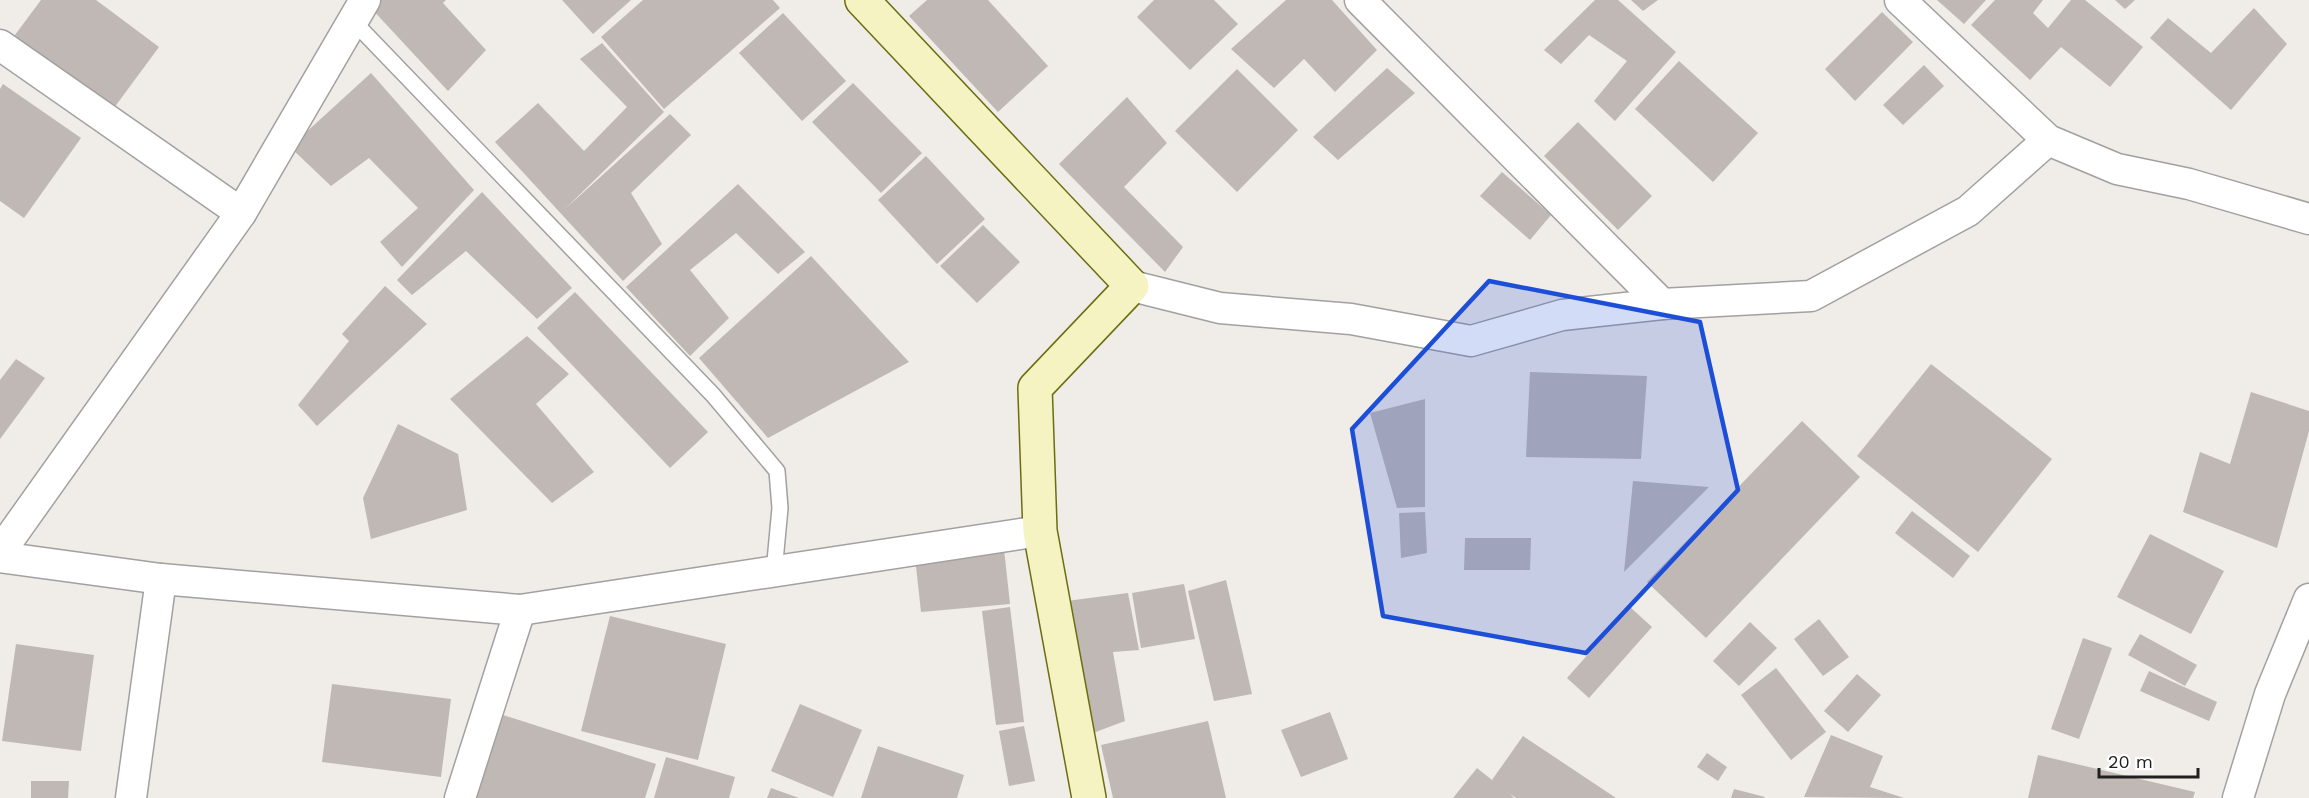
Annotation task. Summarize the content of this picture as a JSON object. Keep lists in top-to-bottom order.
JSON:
{
  "scale_bar": "20 m"
}
